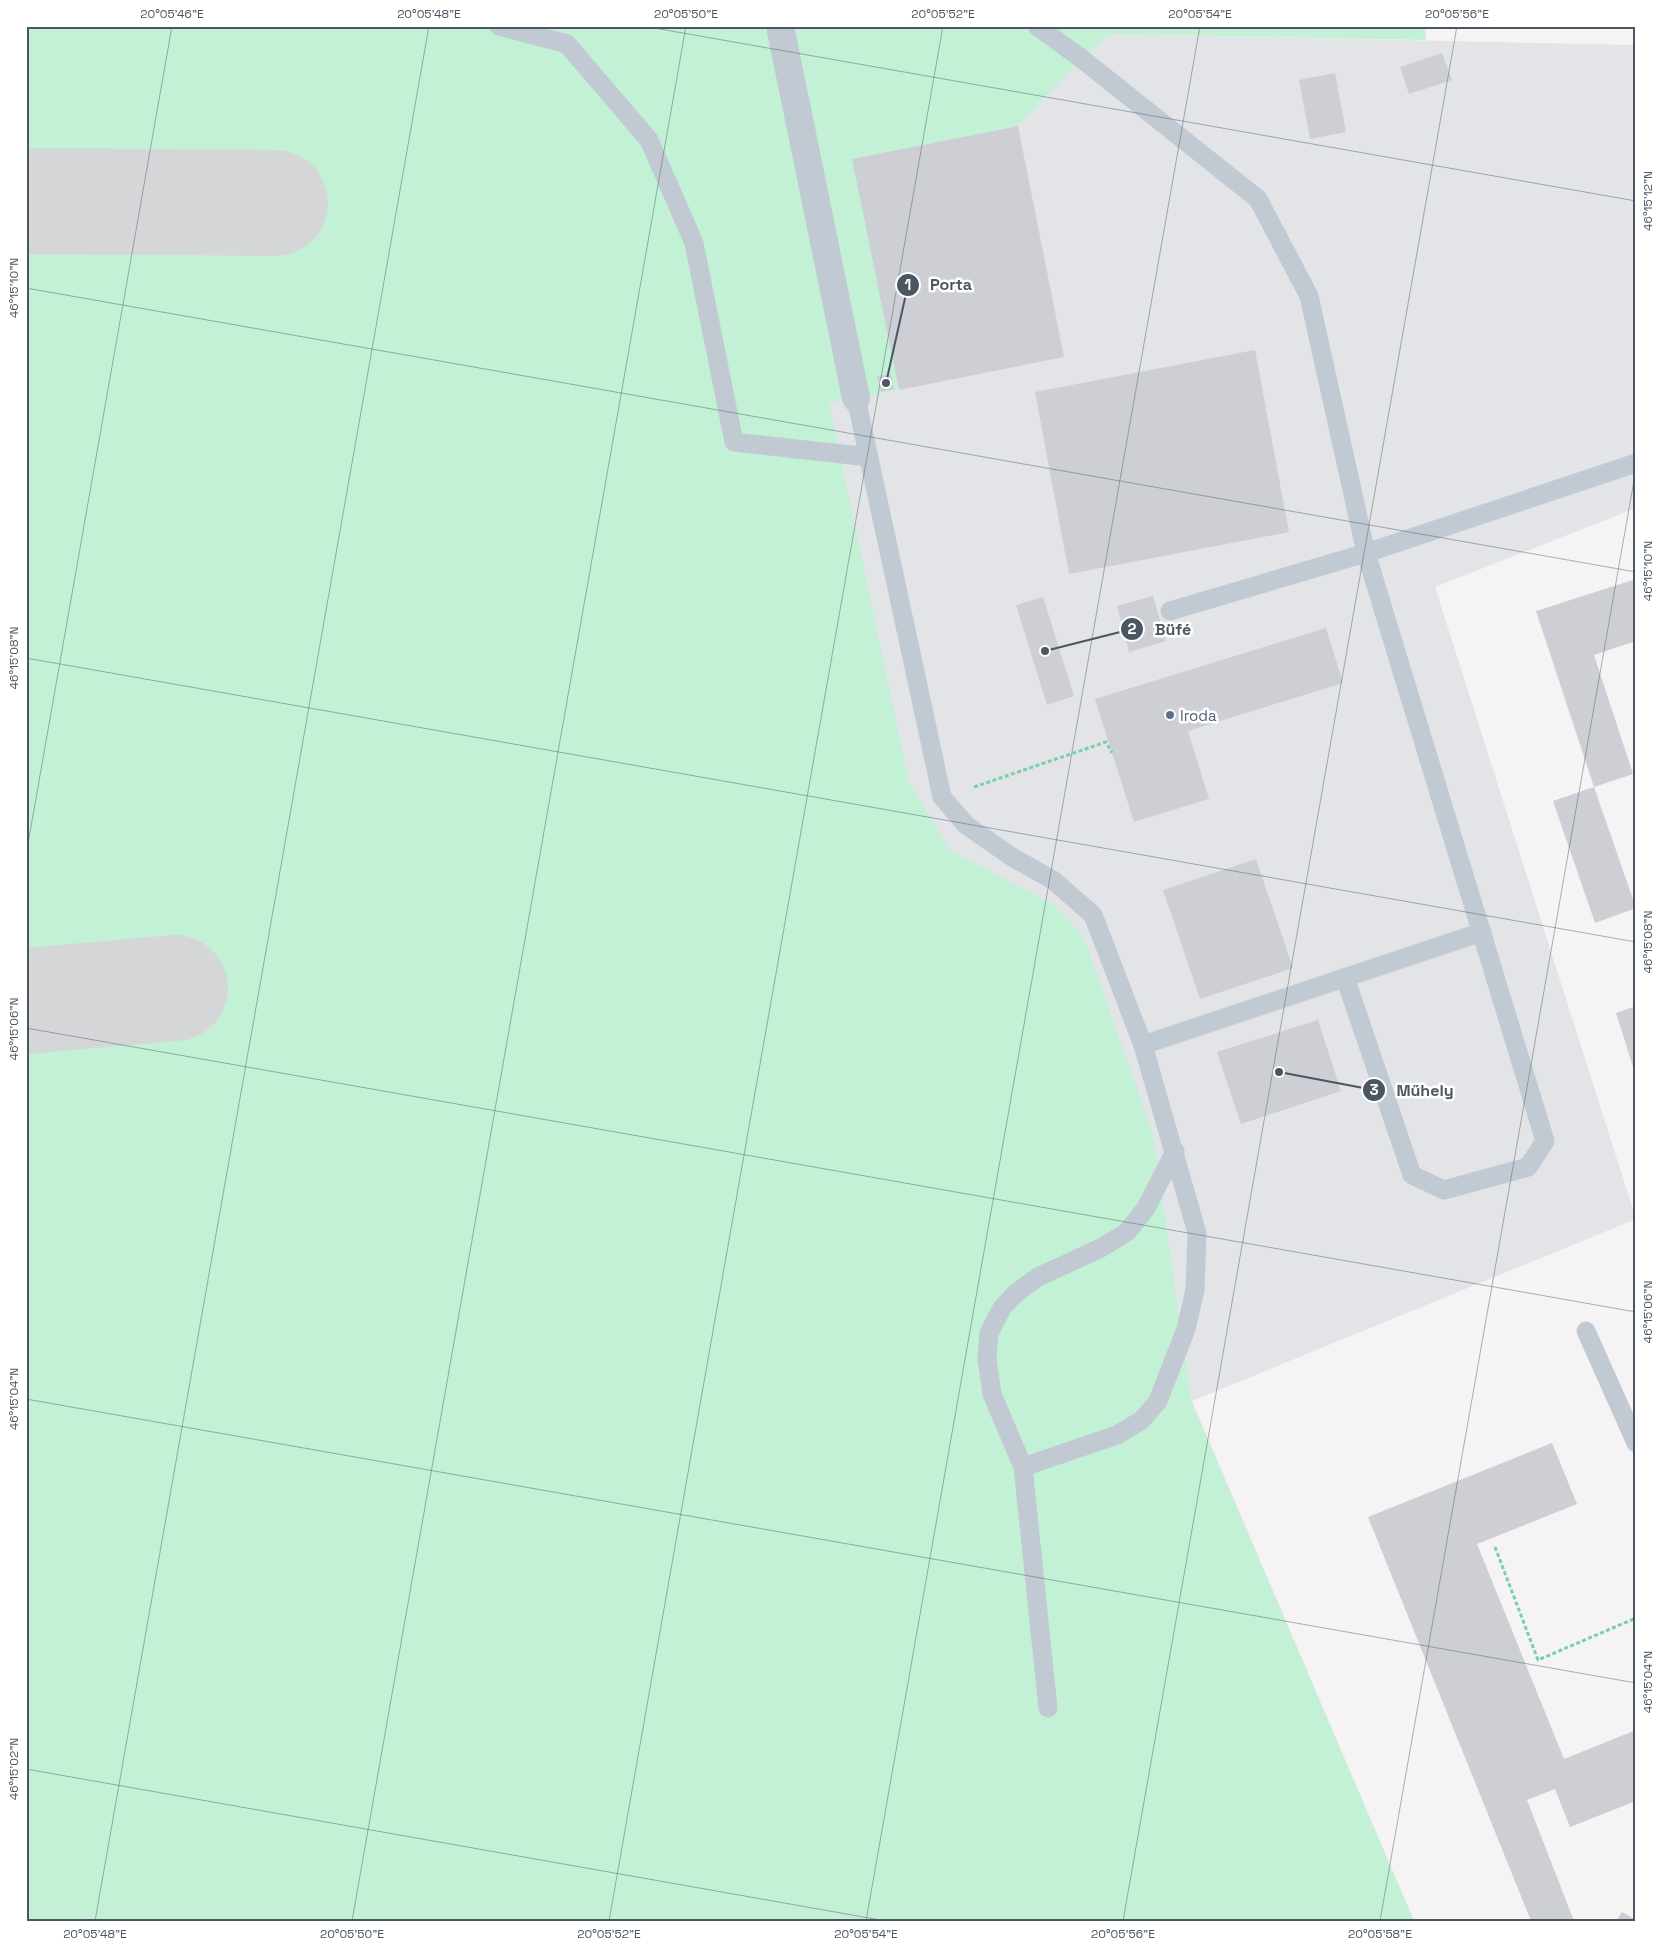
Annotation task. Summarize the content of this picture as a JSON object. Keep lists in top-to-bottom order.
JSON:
{
  "places": [
    "Porta",
    "Büfé",
    "Iroda",
    "Műhely"
  ],
  "coordinates": [
    "20°05'46\"E",
    "20°05'48\"E",
    "20°05'50\"E",
    "20°05'52\"E",
    "20°05'54\"E",
    "20°05'56\"E",
    "46°15'12\"N",
    "46°15'10\"N",
    "46°15'08\"N",
    "46°15'06\"N",
    "46°15'04\"N",
    "46°15'02\"N",
    "20°05'58\"E"
  ]
}
